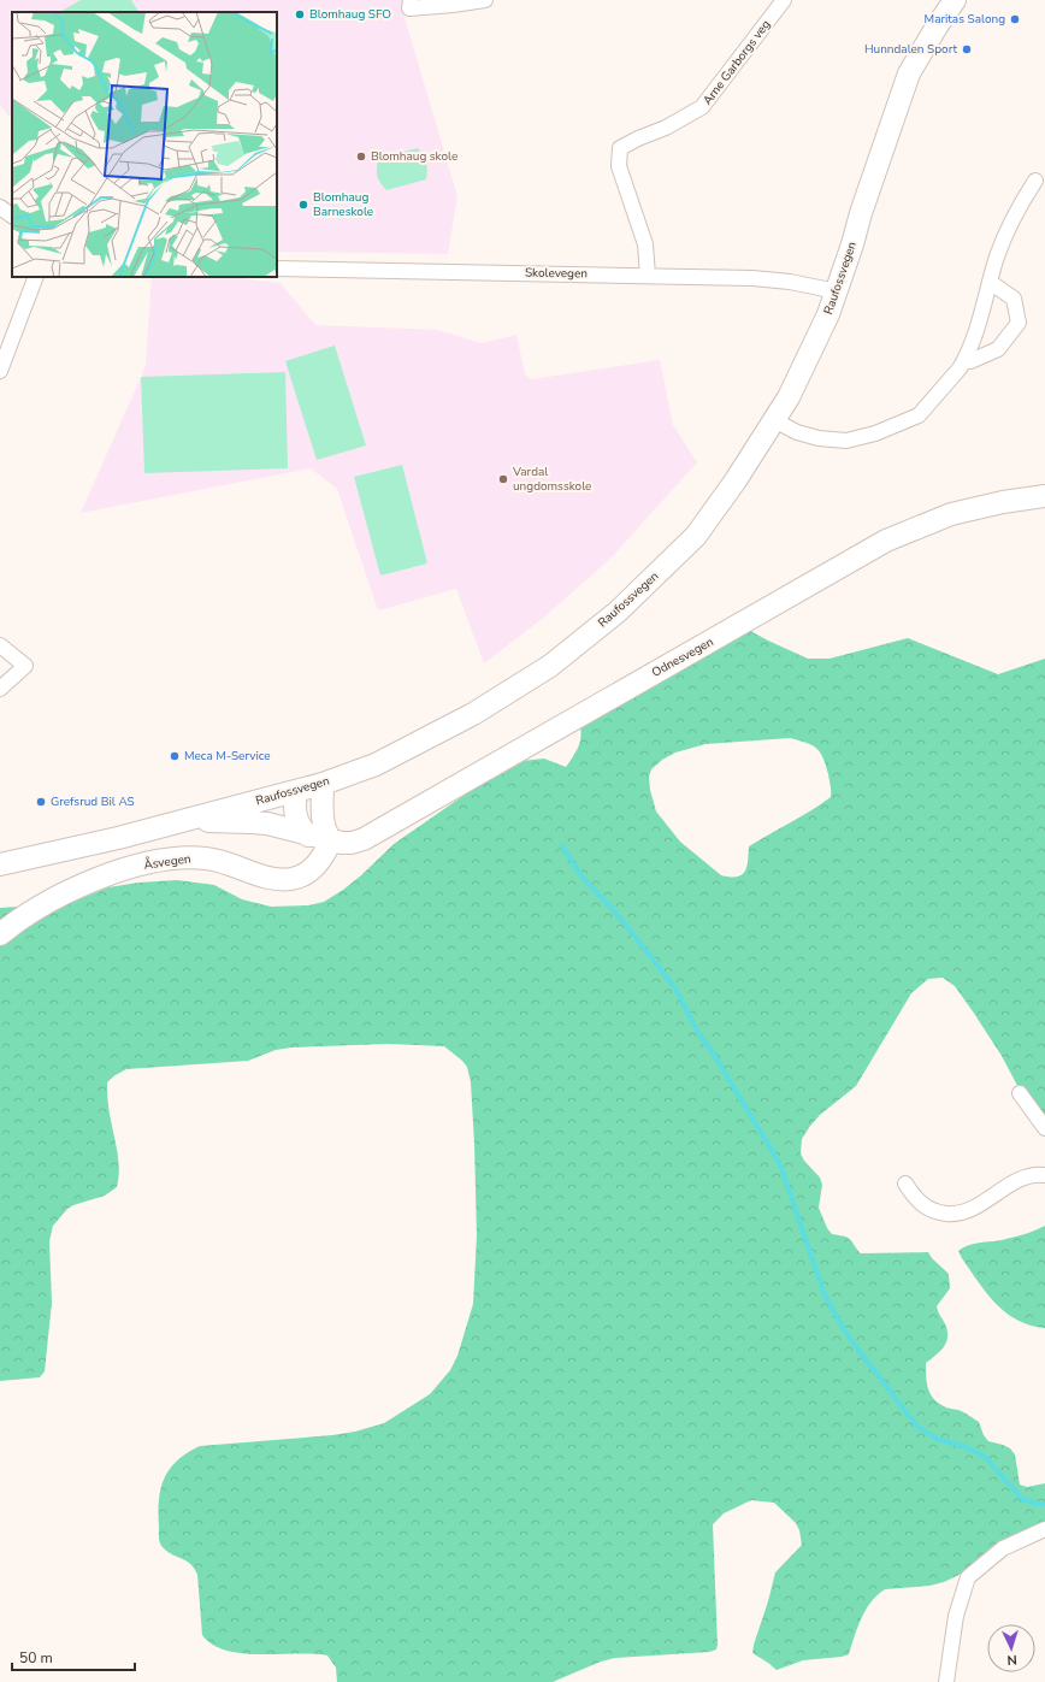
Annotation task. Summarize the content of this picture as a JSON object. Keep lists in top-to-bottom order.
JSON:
{
  "streets": {
    "main road": ["Raufossvegen", "Odnesvegen", "Åsvegen"],
    "street": ["Arne Garborgs veg", "Skolevegen"]
  },
  "crossings": [
    ["Arne Garborgs veg", "Skolevegen"],
    ["Skolevegen", "Raufossvegen"],
    ["Raufossvegen", "Odnesvegen"],
    ["Odnesvegen", "Åsvegen"]
  ],
  "places": [
    "Blomhaug SFO",
    "Maritas Salong",
    "Hunndalen Sport",
    "Blomhaug skole",
    "Blomhaug Barneskole",
    "Vardal ungdomsskole",
    "Meca M-Service",
    "Grefsrud Bil AS"
  ],
  "scale_bar": "50 m",
  "north": "bottom"
}
